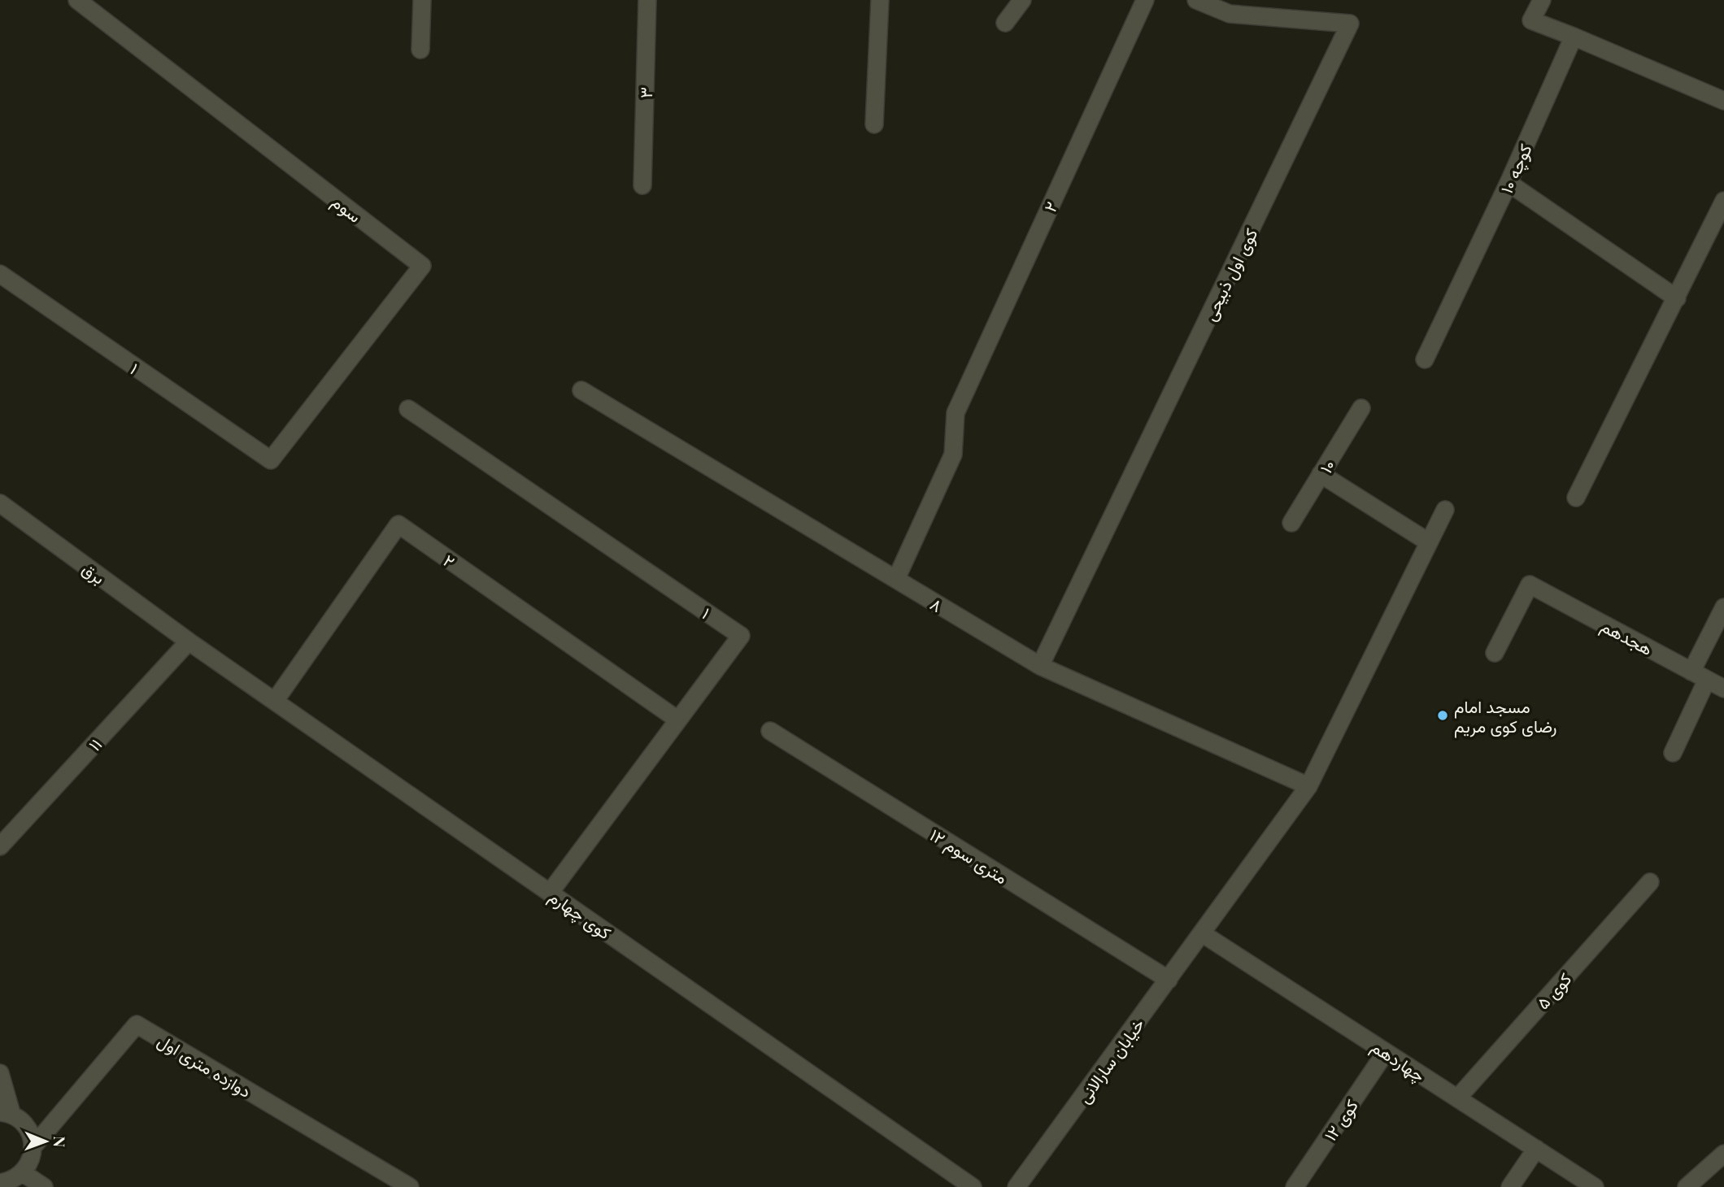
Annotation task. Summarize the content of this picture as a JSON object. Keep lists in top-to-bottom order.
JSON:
{
  "streets": {
    "street": [
      "۳",
      "کوچه ۱۰",
      "۲",
      "سوم",
      "کوی اول ذبیحی",
      "۱",
      "۱۰",
      "برق",
      "۸",
      "هجدهم",
      "۱۱",
      "۱۲ متری سوم",
      "کوی چهارم",
      "کوی ۵",
      "خیابان سارالانی",
      "چهاردهم",
      "دوازده متری اول",
      "کوی ۱۲"
    ]
  },
  "crossings": [
    ["۲", "۱"],
    ["۲", "۸"],
    ["۲", "کوی چهارم"],
    ["سوم", "۱"],
    ["کوی اول ذبیحی", "۸"],
    ["۱", "کوی چهارم"],
    ["برق", "۱۱"],
    ["برق", "کوی چهارم"],
    ["۸", "خیابان سارالانی"],
    ["۱۱", "کوی چهارم"],
    ["۱۲ متری سوم", "خیابان سارالانی"],
    ["کوی ۵", "چهاردهم"],
    ["خیابان سارالانی", "چهاردهم"],
    ["چهاردهم", "کوی ۱۲"]
  ],
  "places": ["مسجد امام رضای کوی مریم"],
  "north": "right"
}
